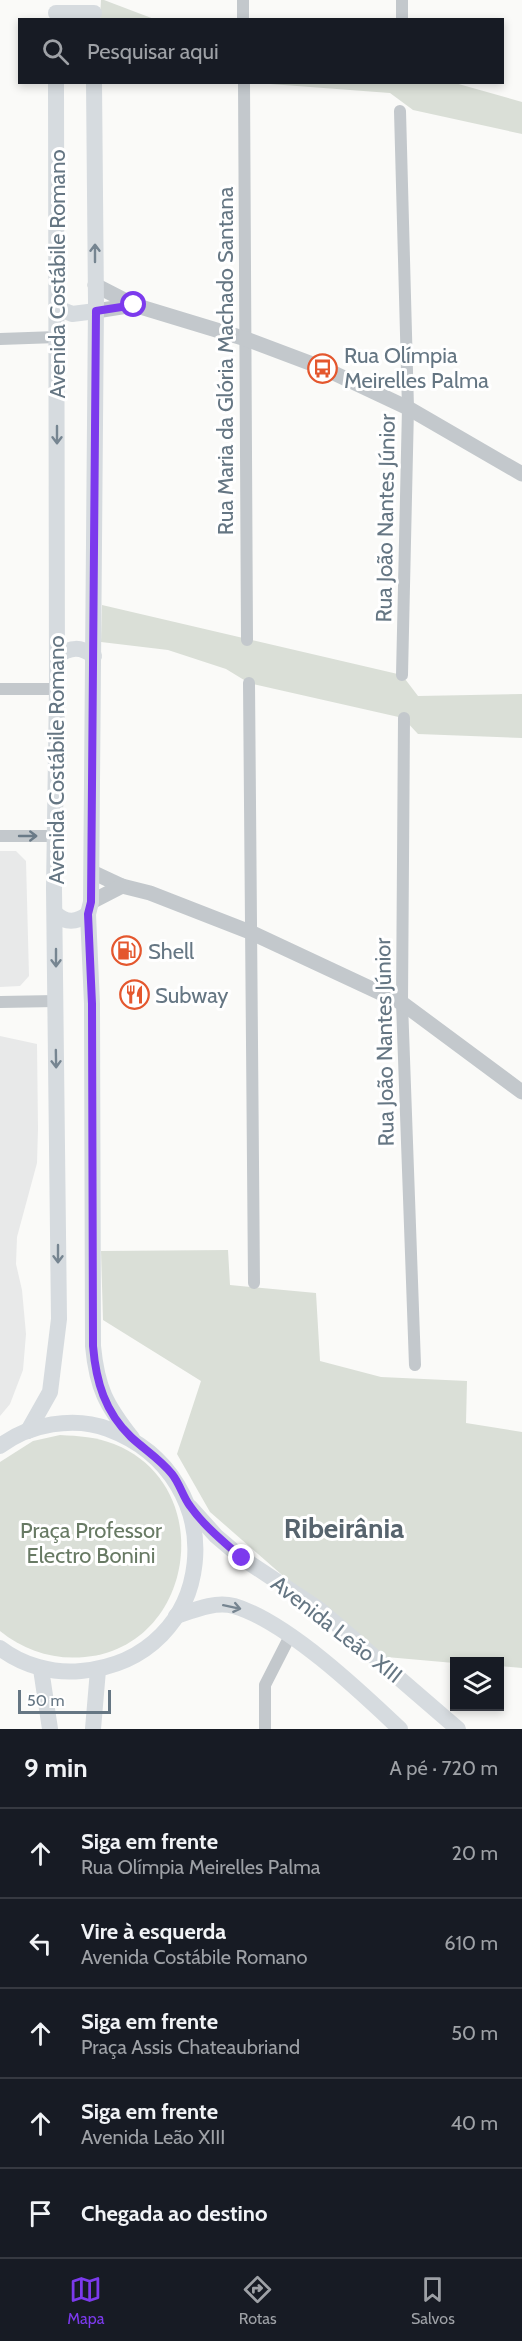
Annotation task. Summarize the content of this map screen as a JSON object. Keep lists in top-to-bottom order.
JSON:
{
  "streets": {
    "main road": ["Avenida Costábile Romano", "Avenida Leão XIII"],
    "street": ["Rua Maria da Glória Machado Santana", "Rua João Nantes Júnior"]
  },
  "districts": ["Ribeirânia"],
  "parks": ["Praça Professor Electro Bonini"],
  "places": {
    "bus stop": ["Rua Olímpia Meirelles Palma"],
    "fuel station": ["Shell"],
    "restaurant": ["Subway"]
  },
  "scale_bar": "50 m",
  "page": {
    "search": "Pesquisar aqui",
    "scale": "50 m",
    "heading": ["9 min", "A pé · 720 m"],
    "list": [
      ["Siga em frente", "Rua Olímpia Meirelles Palma", "20 m"],
      ["Vire à esquerda", "Avenida Costábile Romano", "610 m"],
      ["Siga em frente", "Praça Assis Chateaubriand", "50 m"],
      ["Siga em frente", "Avenida Leão XIII", "40 m"],
      "Chegada ao destino"
    ],
    "nav": ["Mapa", "Rotas", "Salvos"]
  }
}
